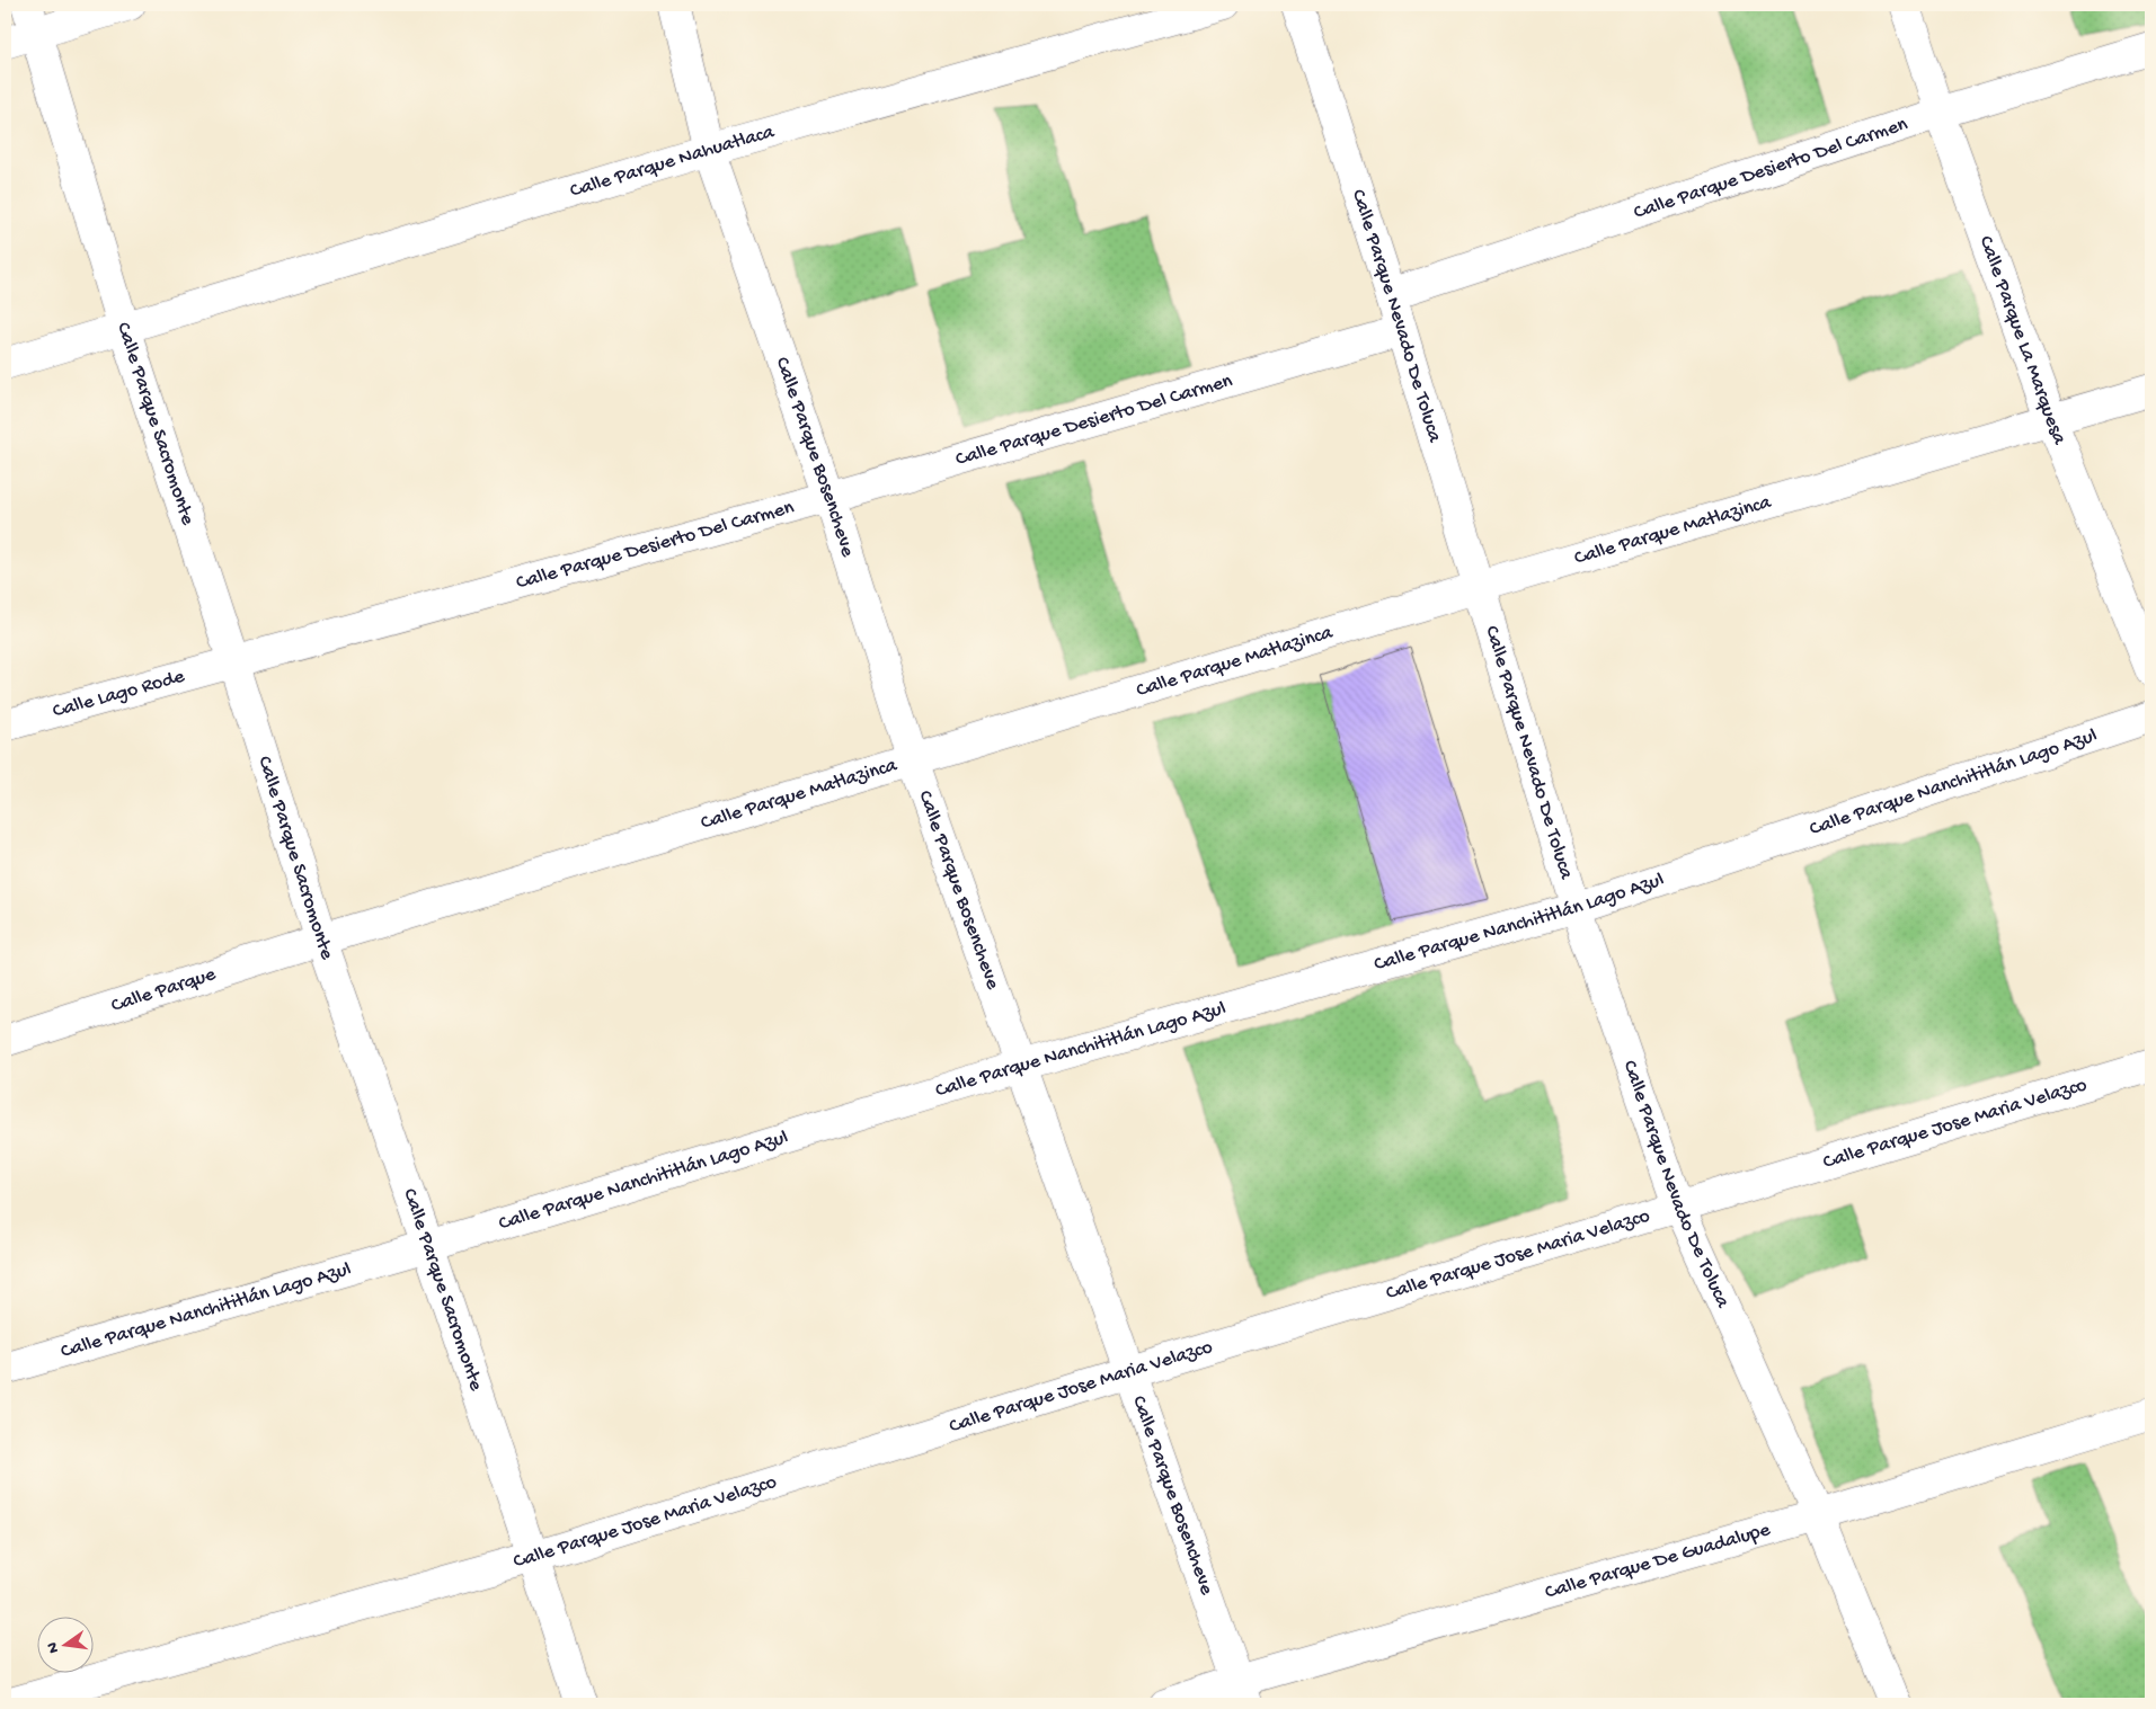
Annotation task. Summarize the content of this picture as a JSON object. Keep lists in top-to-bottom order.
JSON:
{
  "streets": {
    "street": [
      "Calle Parque Nahuatlaca",
      "Calle Parque Desierto Del Carmen",
      "Calle Parque Nevado De Toluca",
      "Calle Parque La Marquesa",
      "Calle Parque Sacromonte",
      "Calle Parque Bosencheve",
      "Calle Parque Matlazinca",
      "Calle Lago Rode",
      "Calle Parque Nanchititlán Lago Azul",
      "Calle Parque",
      "Calle Parque Jose Maria Velazco",
      "Calle Parque De Guadalupe"
    ]
  },
  "crossings": [
    ["Calle Parque Nahuatlaca", "Calle Parque Sacromonte"],
    ["Calle Parque Nahuatlaca", "Calle Parque Bosencheve"],
    ["Calle Parque Desierto Del Carmen", "Calle Parque Nevado De Toluca"],
    ["Calle Parque Desierto Del Carmen", "Calle Parque La Marquesa"],
    ["Calle Parque Desierto Del Carmen", "Calle Parque Sacromonte"],
    ["Calle Parque Desierto Del Carmen", "Calle Parque Bosencheve"],
    ["Calle Parque Desierto Del Carmen", "Calle Lago Rode"],
    ["Calle Parque Nevado De Toluca", "Calle Parque Matlazinca"],
    ["Calle Parque Nevado De Toluca", "Calle Parque Nanchititlán Lago Azul"],
    ["Calle Parque Nevado De Toluca", "Calle Parque Jose Maria Velazco"],
    ["Calle Parque Nevado De Toluca", "Calle Parque De Guadalupe"],
    ["Calle Parque La Marquesa", "Calle Parque Matlazinca"],
    ["Calle Parque Sacromonte", "Calle Parque Matlazinca"],
    ["Calle Parque Sacromonte", "Calle Lago Rode"],
    ["Calle Parque Sacromonte", "Calle Parque Nanchititlán Lago Azul"],
    ["Calle Parque Sacromonte", "Calle Parque"],
    ["Calle Parque Sacromonte", "Calle Parque Jose Maria Velazco"],
    ["Calle Parque Bosencheve", "Calle Parque Matlazinca"],
    ["Calle Parque Bosencheve", "Calle Parque Nanchititlán Lago Azul"],
    ["Calle Parque Bosencheve", "Calle Parque Jose Maria Velazco"],
    ["Calle Parque Bosencheve", "Calle Parque De Guadalupe"],
    ["Calle Parque Matlazinca", "Calle Parque"]
  ],
  "north": "left"
}
